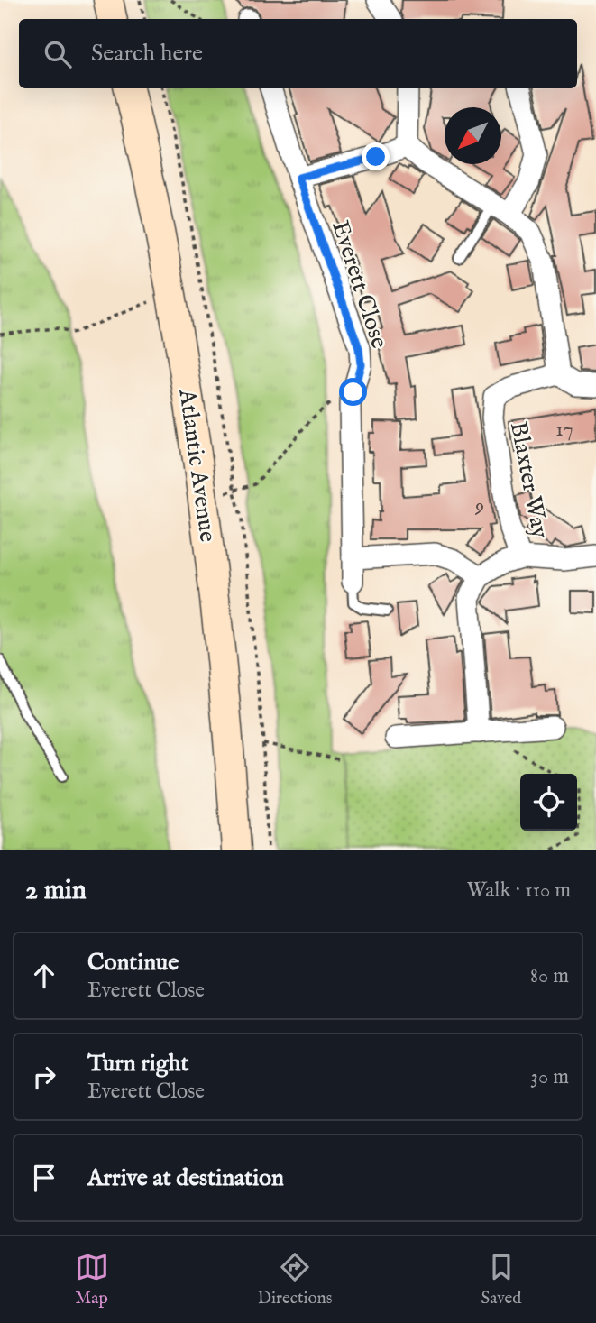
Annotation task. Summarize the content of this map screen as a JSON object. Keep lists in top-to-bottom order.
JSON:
{
  "streets": {
    "street": ["Everett Close", "Atlantic Avenue", "Blaxter Way"]
  },
  "house_numbers": ["17", "9"],
  "north": "bottom left",
  "page": {
    "search": "Search here",
    "heading": ["2 min", "Walk · 110 m"],
    "list": [
      ["Continue", "Everett Close", "80 m"],
      ["Turn right", "Everett Close", "30 m"],
      "Arrive at destination"
    ],
    "nav": ["Map", "Directions", "Saved"]
  }
}
